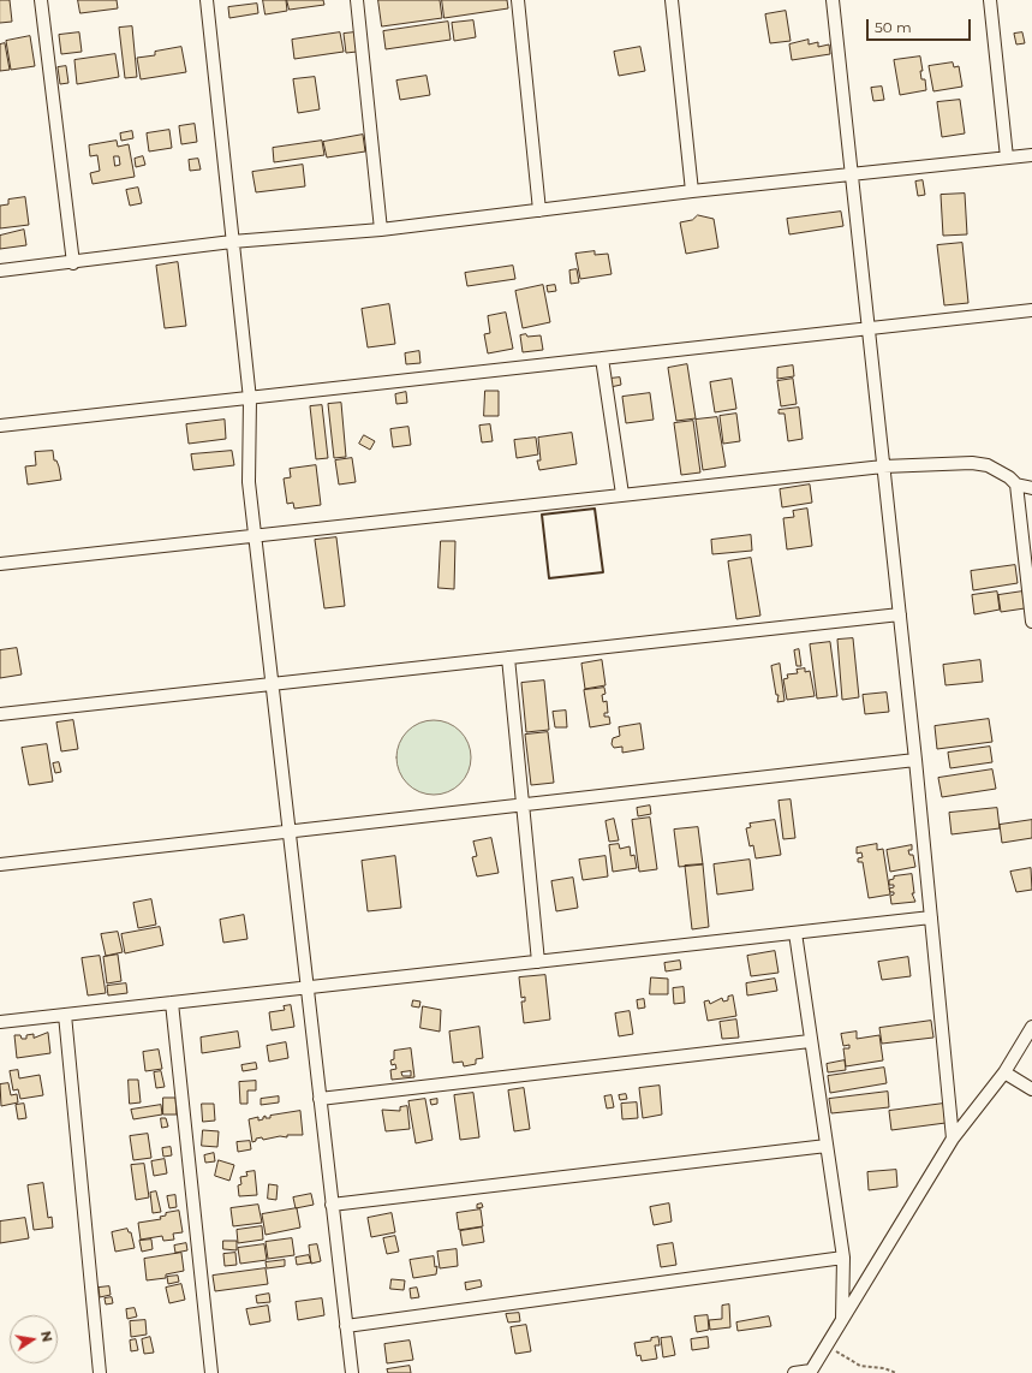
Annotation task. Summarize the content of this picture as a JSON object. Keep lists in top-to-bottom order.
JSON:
{
  "scale_bar": "50 m",
  "north": "right"
}
